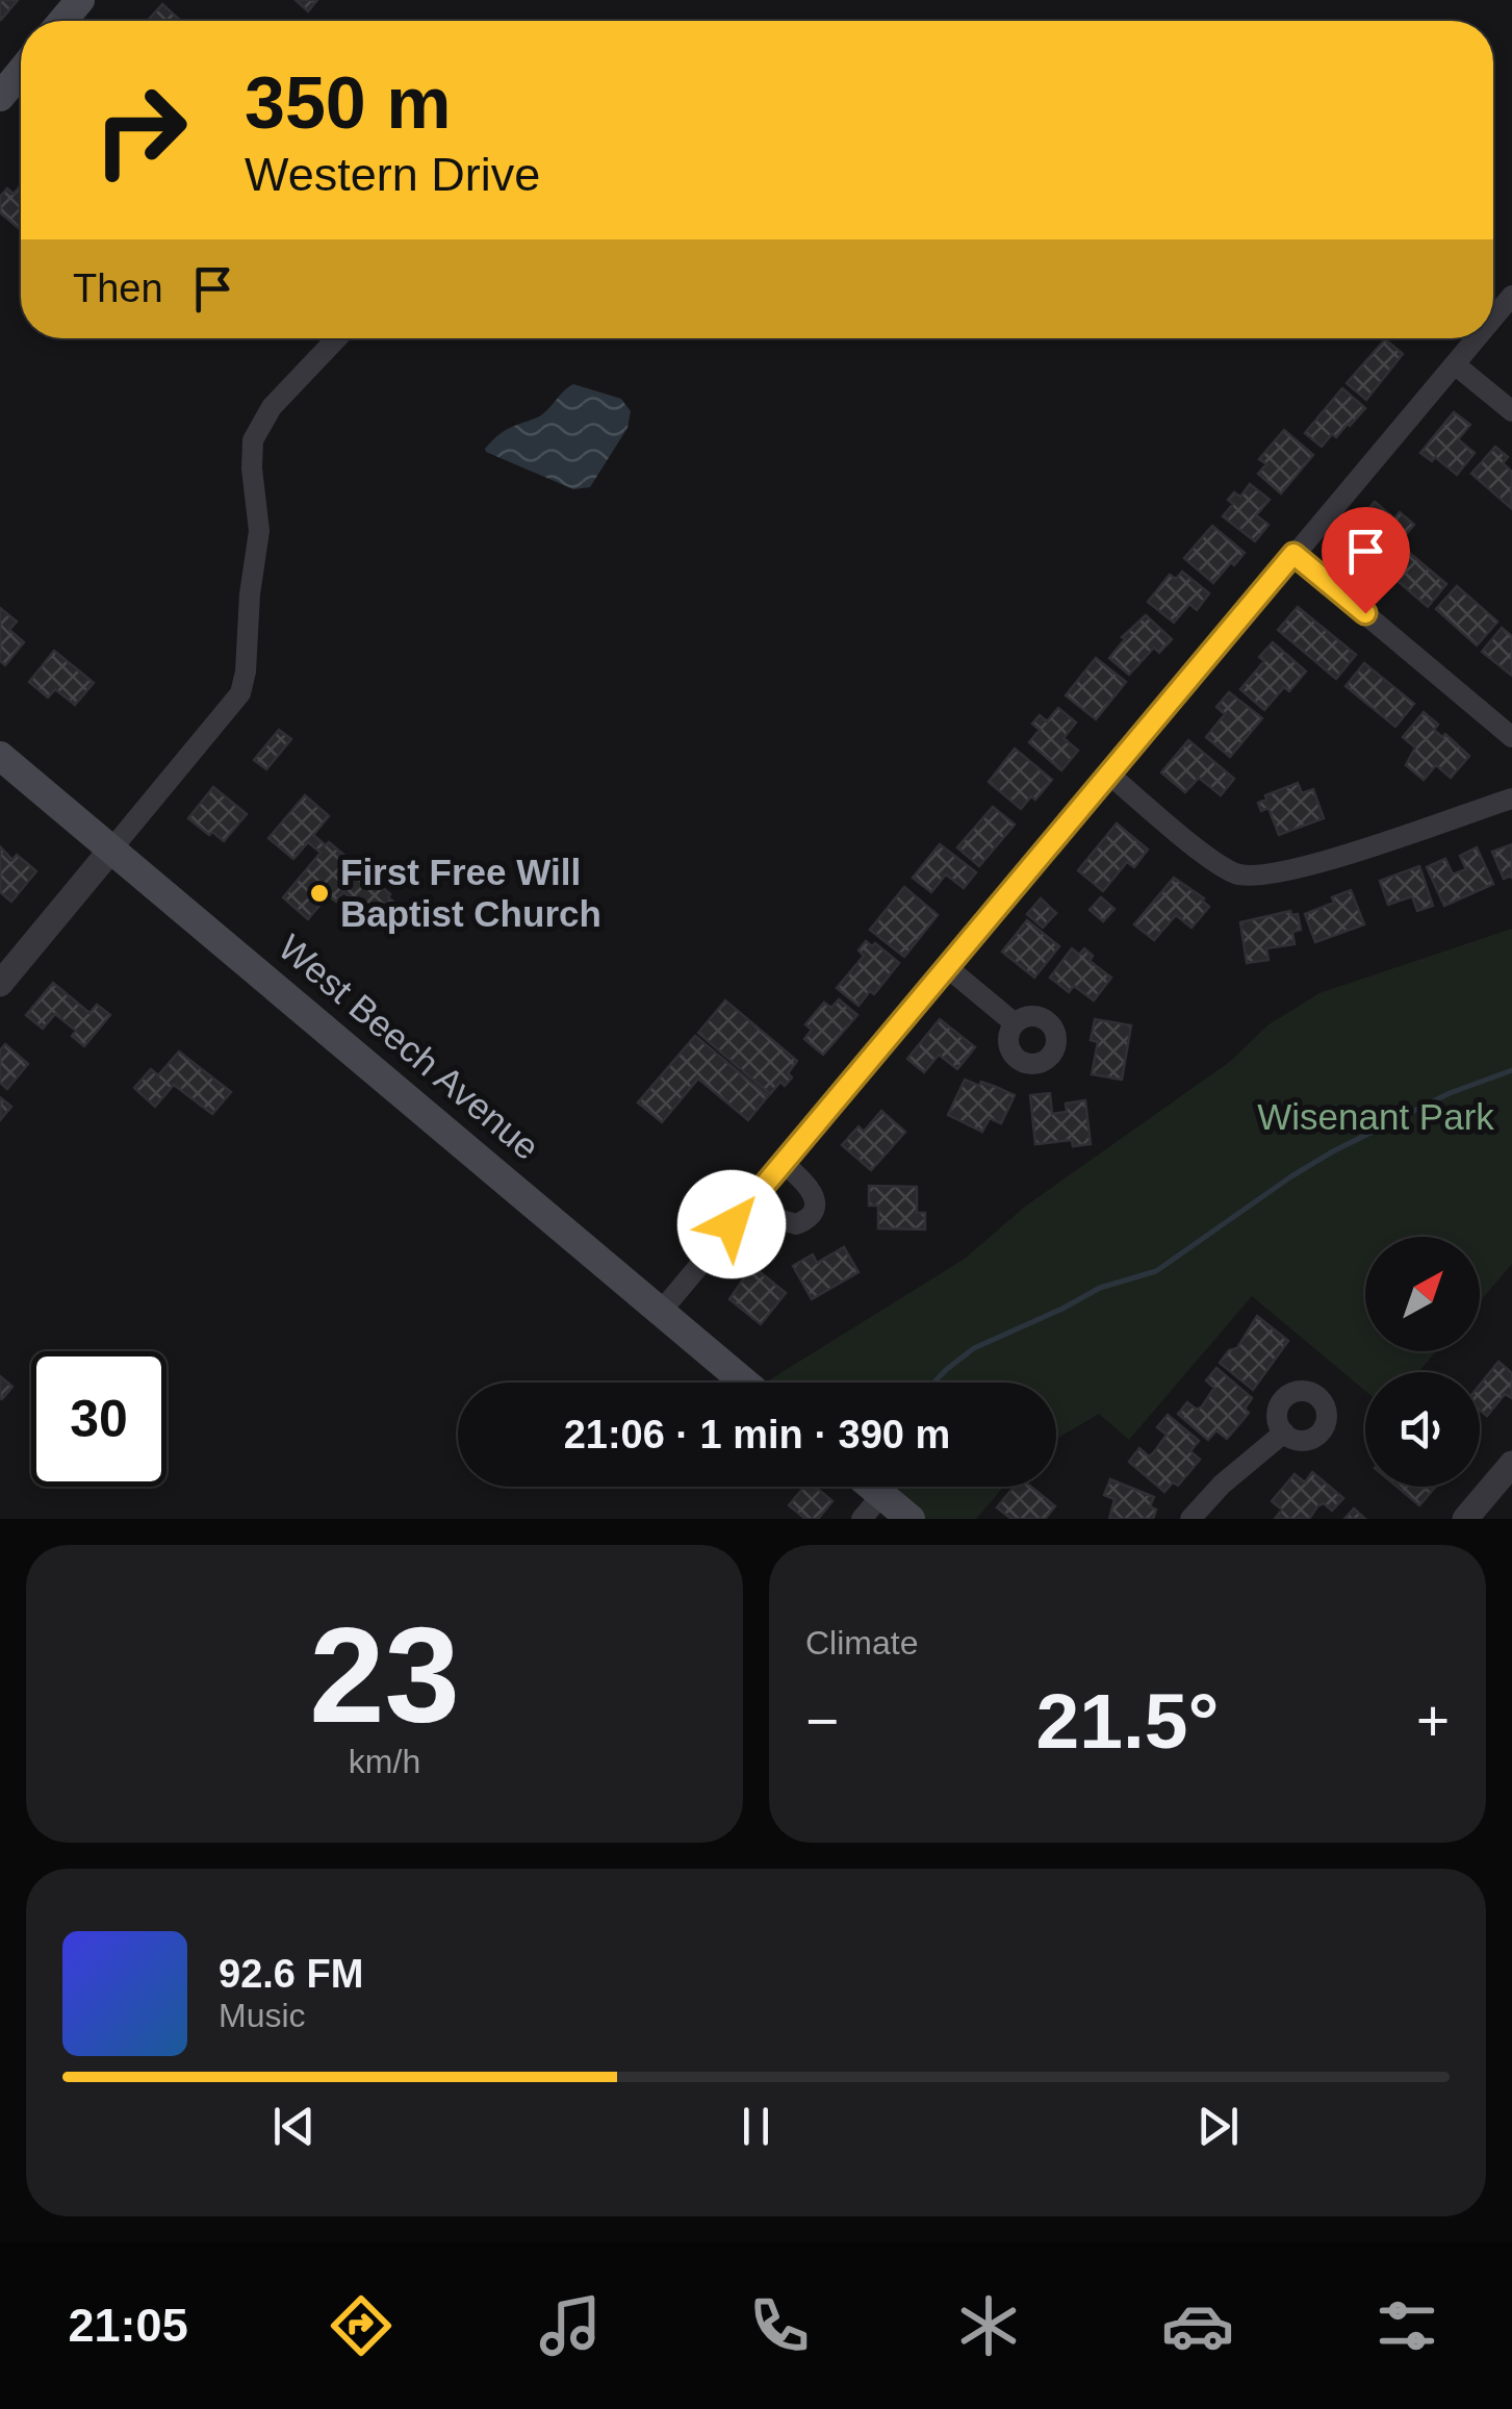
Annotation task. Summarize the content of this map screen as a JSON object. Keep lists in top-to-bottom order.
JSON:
{
  "streets": {
    "main road": ["West Beech Avenue"]
  },
  "parks": ["Wisenant Park"],
  "places": ["First Free Will Baptist Church"],
  "north": "top right",
  "page": {
    "turn": ["350 m", "Western Drive"],
    "then": "Then",
    "limit": "30",
    "trip": "21:06 · 1 min · 390 m",
    "tile": [
      ["23", "km/h"],
      "Climate"
    ],
    "heat": ["−", "21.5°", "+"],
    "song": ["92.6 FM", "Music"],
    "tabs": "21:05"
  }
}
